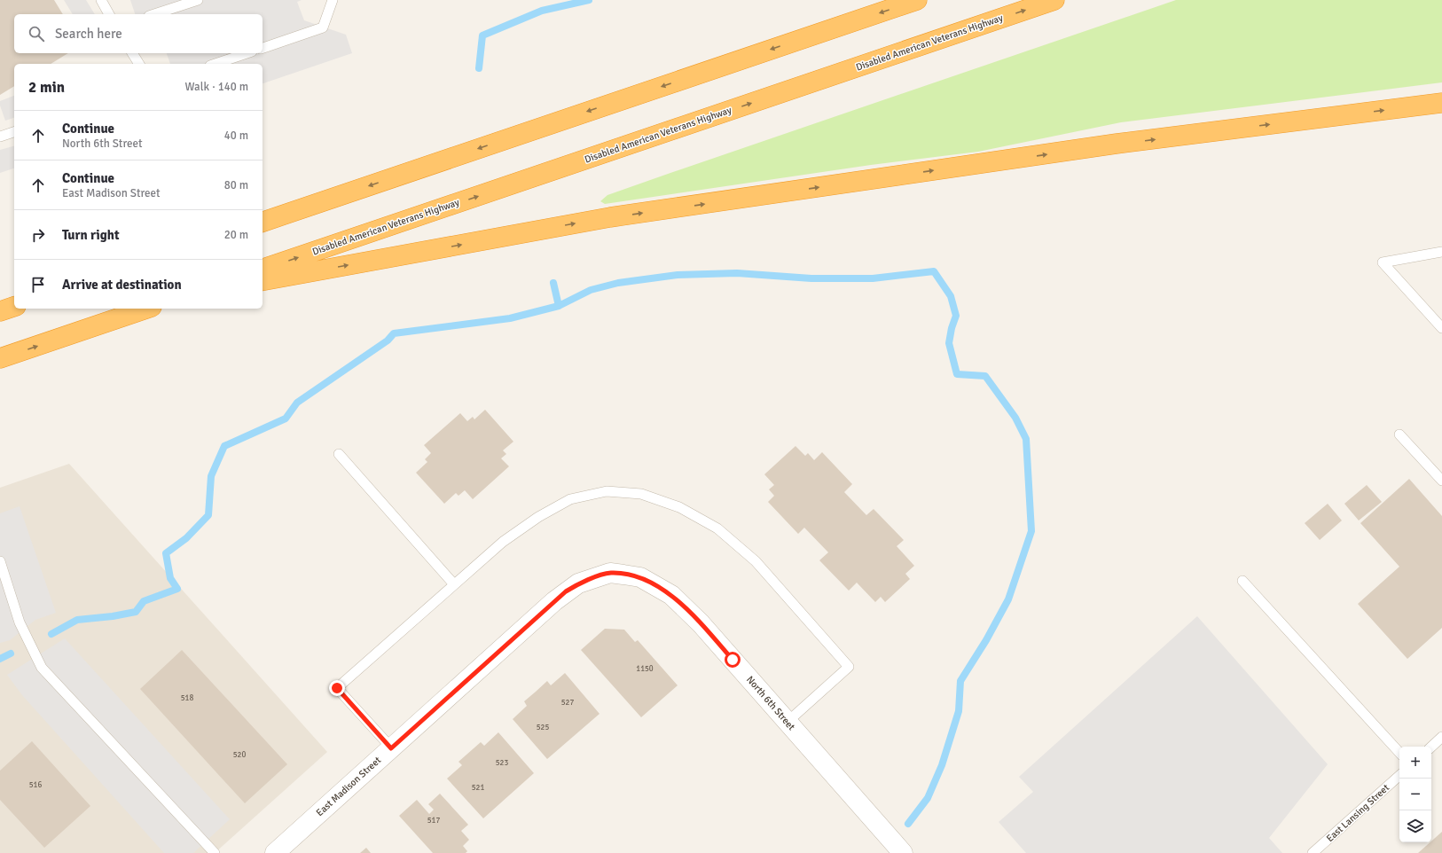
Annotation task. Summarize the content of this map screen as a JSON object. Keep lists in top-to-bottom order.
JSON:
{
  "streets": {
    "highway": ["Disabled American Veterans Highway"],
    "street": ["North 6th Street", "East Madison Street"],
    "lane": ["East Lansing Street"]
  },
  "crossings": [
    ["North 6th Street", "East Madison Street"]
  ],
  "house_numbers": [
    "1150",
    "518",
    "527",
    "525",
    "520",
    "523",
    "516",
    "521",
    "517"
  ],
  "page": {
    "search": "Search here",
    "heading": ["2 min", "Walk · 140 m"],
    "list": [
      ["Continue", "North 6th Street", "40 m"],
      ["Continue", "East Madison Street", "80 m"],
      ["Turn right", "20 m"],
      "Arrive at destination"
    ],
    "map_buttons": ["+", "−"]
  }
}
